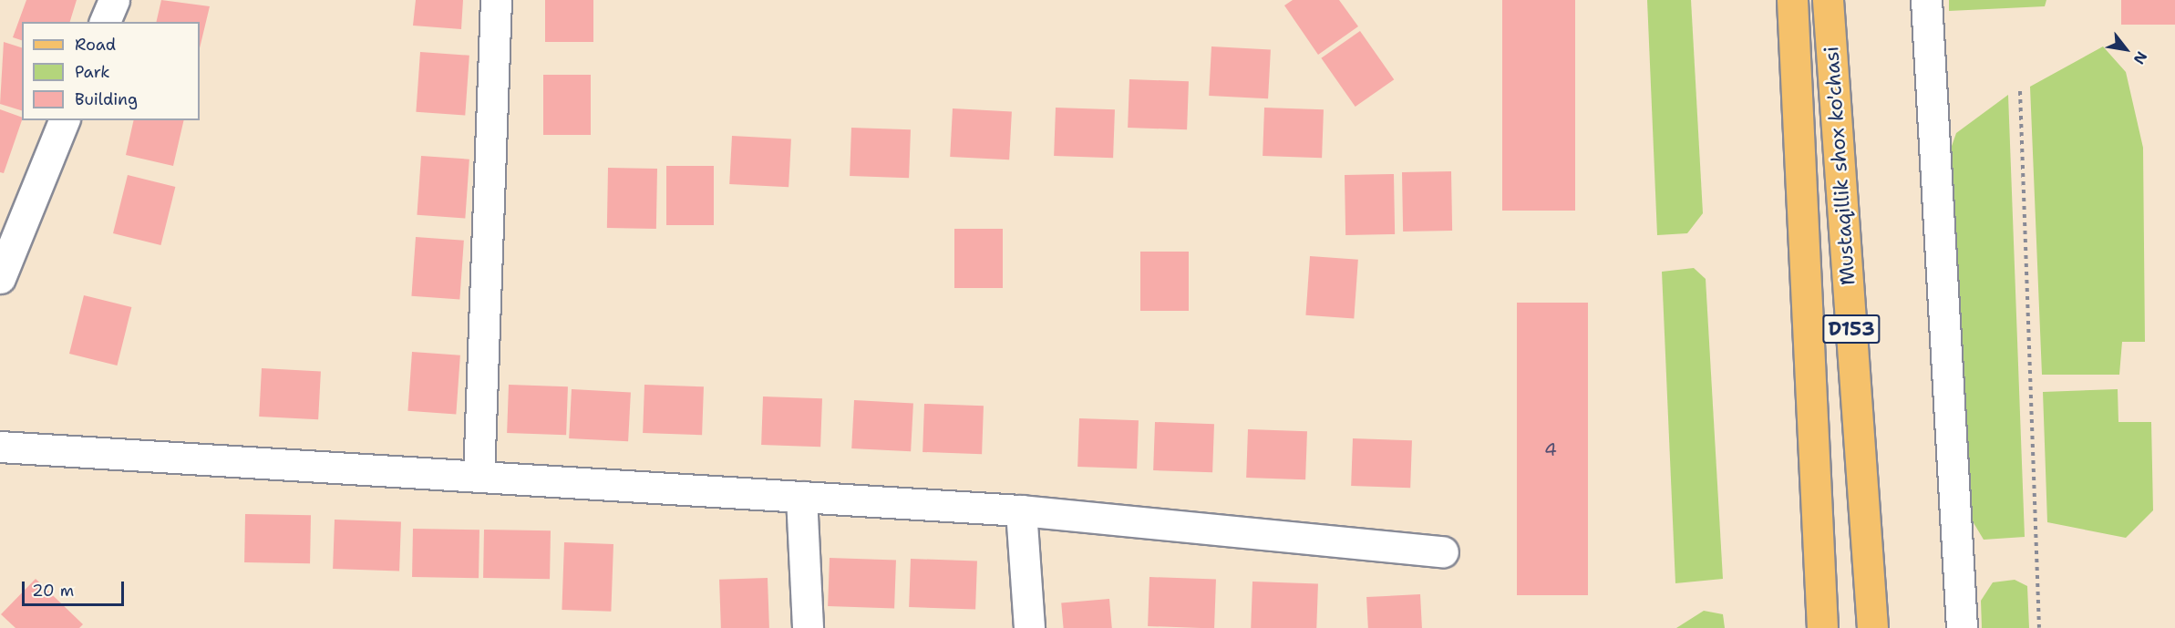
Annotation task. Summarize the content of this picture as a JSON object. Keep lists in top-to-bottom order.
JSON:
{
  "streets": {
    "main road": ["Mustaqillik shox ko'chasi", "D153"]
  },
  "house_numbers": ["4"],
  "legend": ["Road", "Park", "Building"],
  "scale_bar": "20 m",
  "north": "bottom right"
}
